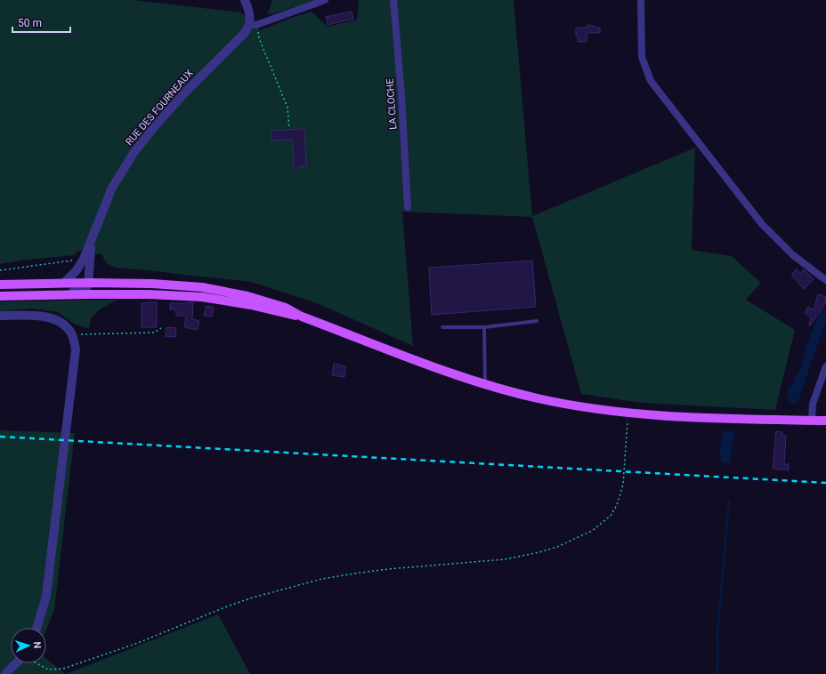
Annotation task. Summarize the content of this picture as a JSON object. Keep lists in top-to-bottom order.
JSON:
{
  "streets": {
    "street": ["LA CLOCHE", "RUE DES FOURNEAUX"]
  },
  "scale_bar": "50 m",
  "north": "right"
}
